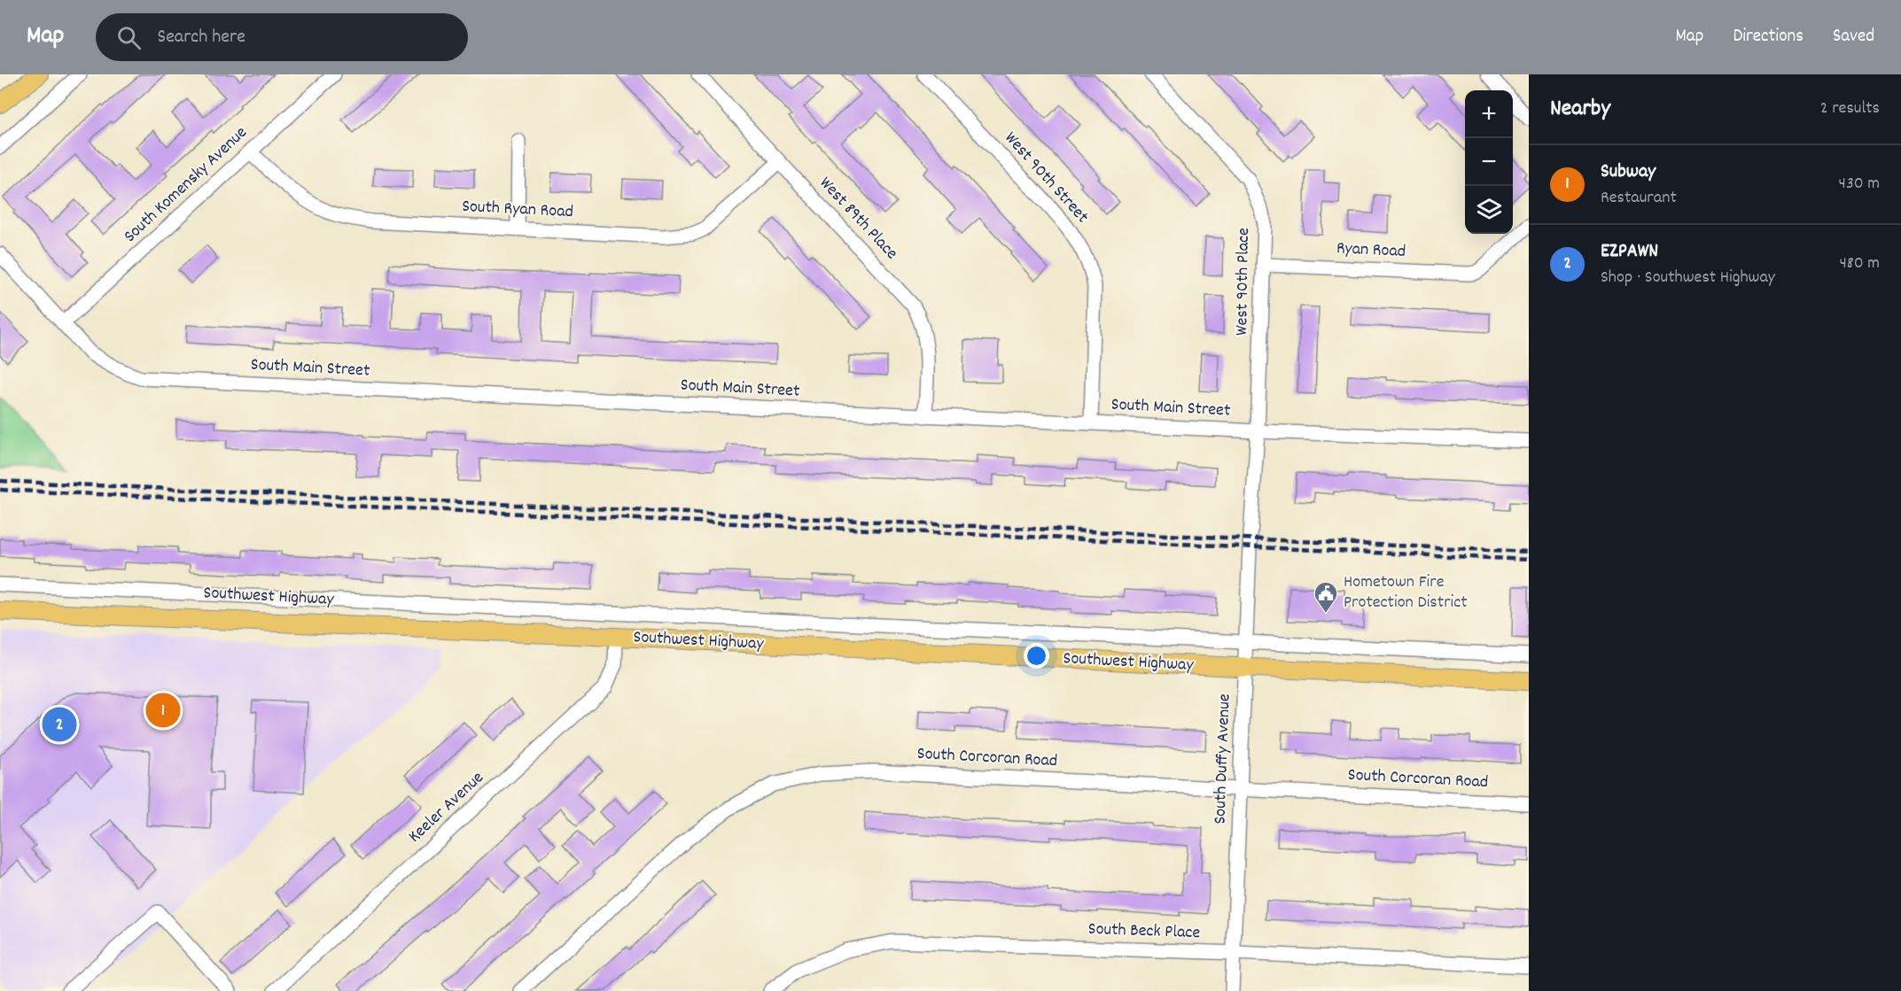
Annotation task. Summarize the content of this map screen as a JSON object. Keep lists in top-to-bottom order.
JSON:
{
  "streets": {
    "main road": ["Southwest Highway"],
    "street": [
      "West 90th Street",
      "South Komensky Avenue",
      "South Ryan Road",
      "West 89th Place",
      "Ryan Road",
      "West 90th Place",
      "South Main Street",
      "South Corcoran Road",
      "South Duffy Avenue",
      "Keeler Avenue",
      "South Beck Place"
    ]
  },
  "crossings": [
    ["West 90th Street", "South Main Street"],
    ["South Komensky Avenue", "South Ryan Road"],
    ["South Komensky Avenue", "South Main Street"],
    ["South Ryan Road", "West 89th Place"],
    ["West 89th Place", "South Main Street"],
    ["Ryan Road", "West 90th Place"],
    ["West 90th Place", "South Main Street"],
    ["West 90th Place", "South Duffy Avenue"],
    ["Southwest Highway", "South Duffy Avenue"],
    ["Southwest Highway", "Keeler Avenue"],
    ["South Corcoran Road", "South Duffy Avenue"],
    ["South Duffy Avenue", "South Beck Place"]
  ],
  "places": {
    "public building": ["Hometown Fire Protection District"]
  },
  "page": {
    "header": "Map",
    "search": "Search here",
    "nav": ["Map", "Directions", "Saved"],
    "heading": ["Nearby", "2 results"],
    "map_buttons": ["+", "−"],
    "list": [
      {
        "mark": "1",
        "name": "Subway",
        "note": "Restaurant",
        "value": "430 m"
      },
      {
        "mark": "2",
        "name": "EZPAWN",
        "note": "Shop · Southwest Highway",
        "value": "480 m"
      }
    ],
    "pins": ["1", "2"]
  }
}
